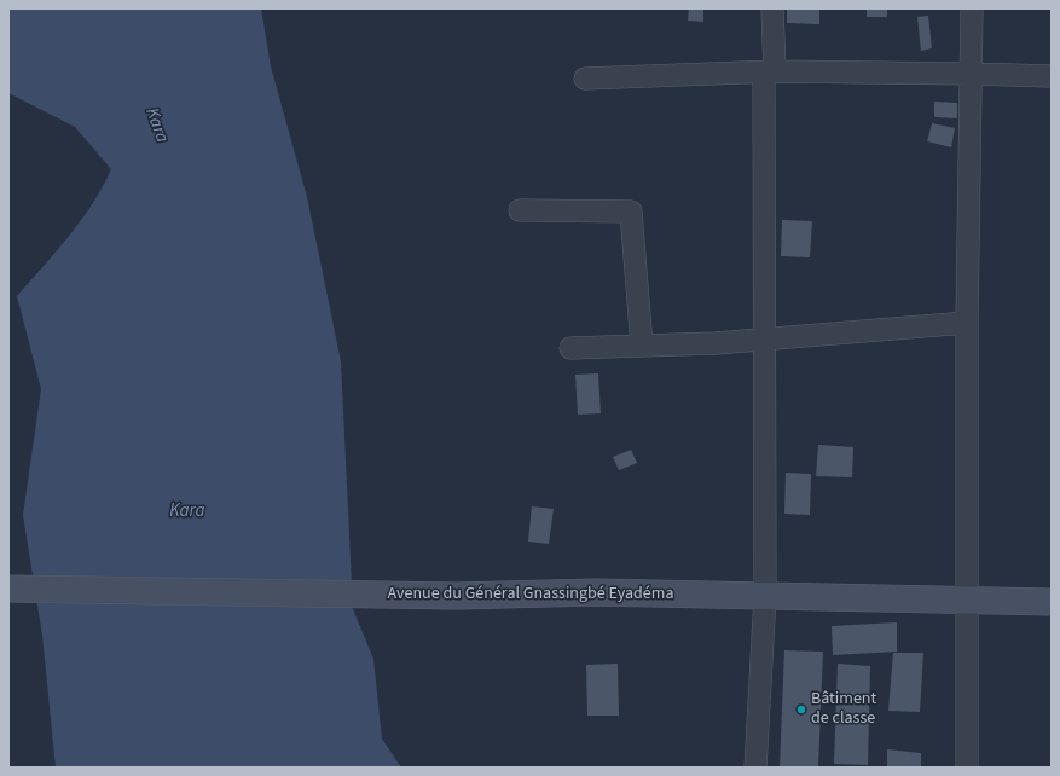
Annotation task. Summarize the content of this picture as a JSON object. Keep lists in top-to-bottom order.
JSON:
{
  "streets": {
    "main road": ["Avenue du Général Gnassingbé Eyadéma"]
  },
  "water": ["Kara"],
  "places": ["Bâtiment de classe"]
}
